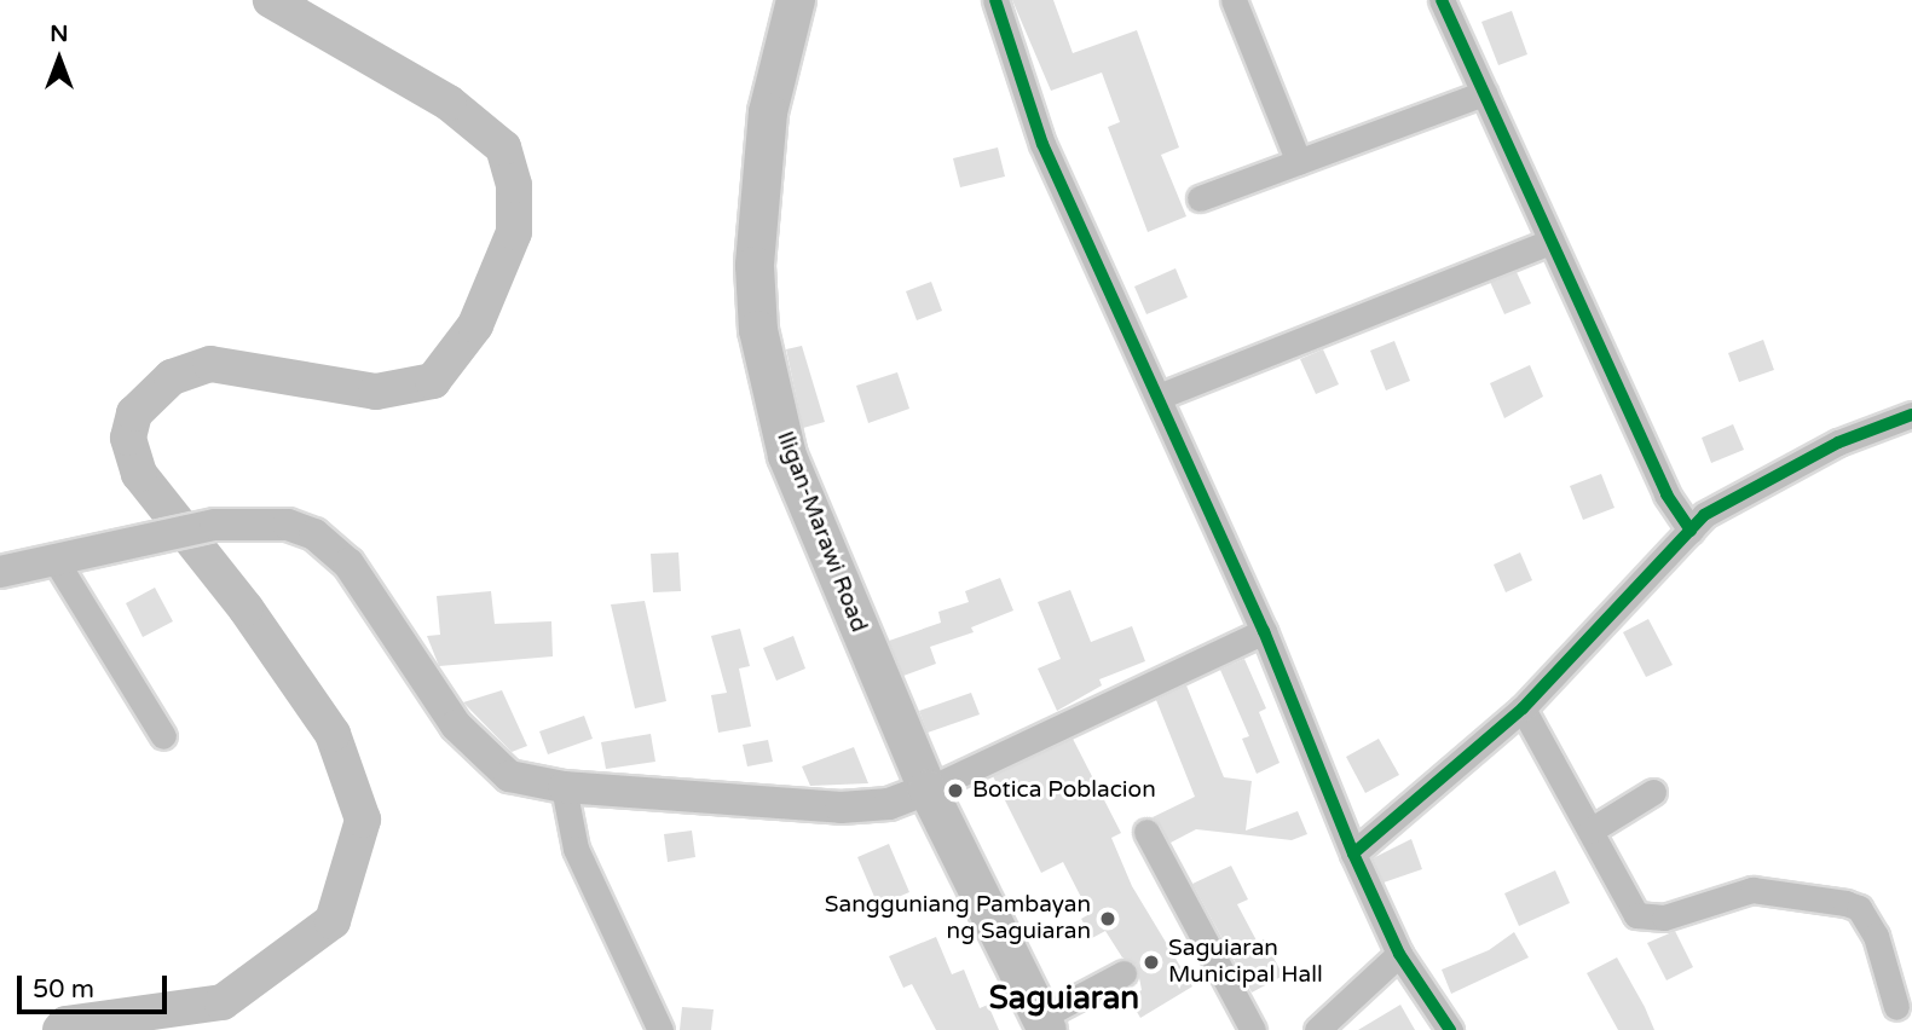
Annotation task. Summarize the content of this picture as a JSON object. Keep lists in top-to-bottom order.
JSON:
{
  "streets": {
    "highway": ["Iligan-Marawi Road"]
  },
  "districts": ["Saguiaran"],
  "places": ["Botica Poblacion", "Sangguniang Pambayan ng Saguiaran", "Saguiaran Municipal Hall"],
  "scale_bar": "50 m",
  "north": "top"
}
